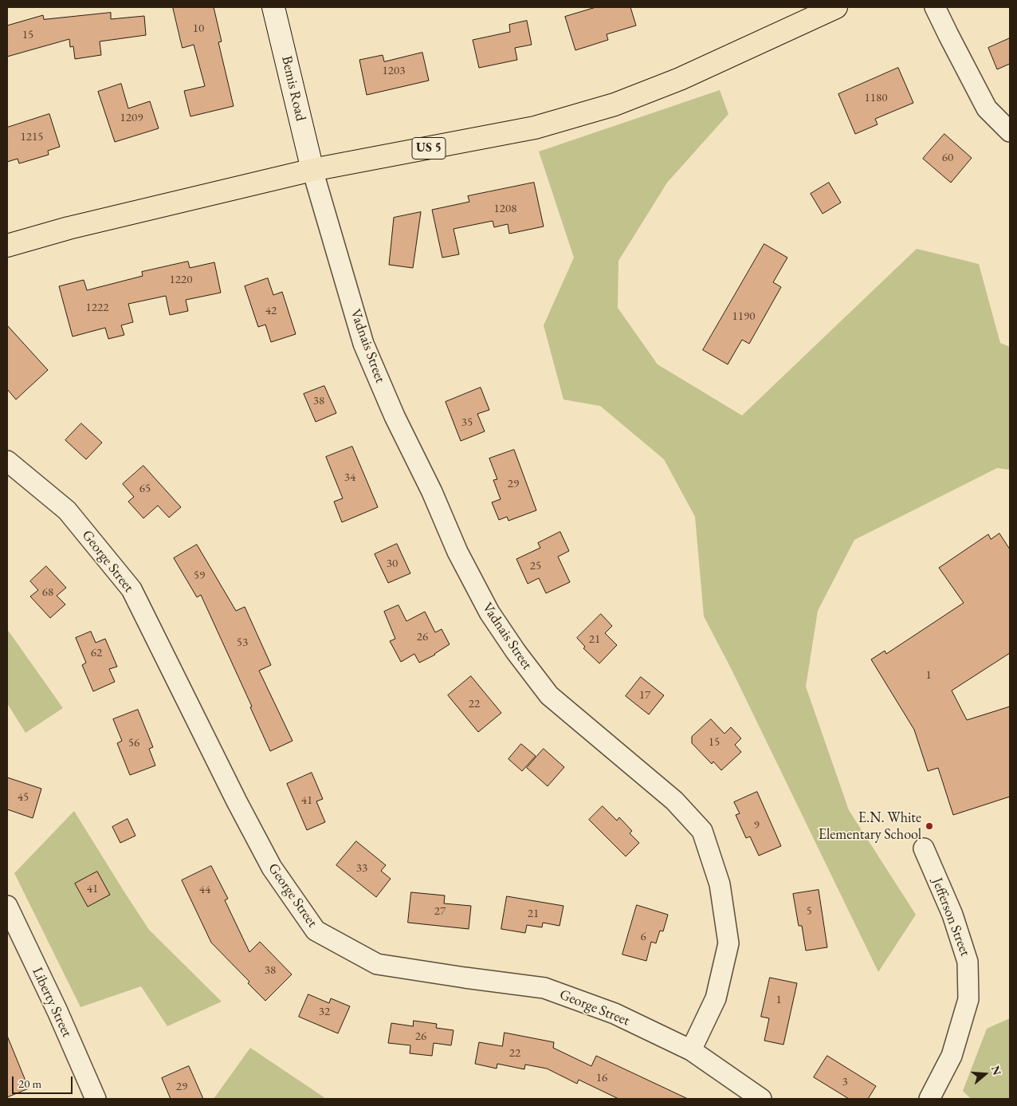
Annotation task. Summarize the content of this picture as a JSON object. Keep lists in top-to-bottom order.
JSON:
{
  "streets": {
    "main road": ["US 5"],
    "street": [
      "Bemis Road",
      "Vadnais Street",
      "George Street",
      "Jefferson Street",
      "Liberty Street"
    ]
  },
  "crossings": [
    ["Bemis Road", "US 5"],
    ["Bemis Road", "Vadnais Street"],
    ["US 5", "Vadnais Street"],
    ["Vadnais Street", "George Street"]
  ],
  "places": ["E.N. White Elementary School"],
  "house_numbers": [
    "10",
    "15",
    "1203",
    "1180",
    "1209",
    "1215",
    "60",
    "1208",
    "1220",
    "1222",
    "42",
    "1190",
    "38",
    "35",
    "34",
    "29",
    "65",
    "30",
    "25",
    "59",
    "68",
    "26",
    "21",
    "53",
    "62",
    "1",
    "17",
    "22",
    "15",
    "56",
    "45",
    "41",
    "9",
    "33",
    "41",
    "44",
    "27",
    "5",
    "21",
    "6",
    "38",
    "1",
    "32",
    "26",
    "22",
    "16",
    "3",
    "29"
  ],
  "scale_bar": "20 m",
  "north": "right"
}
